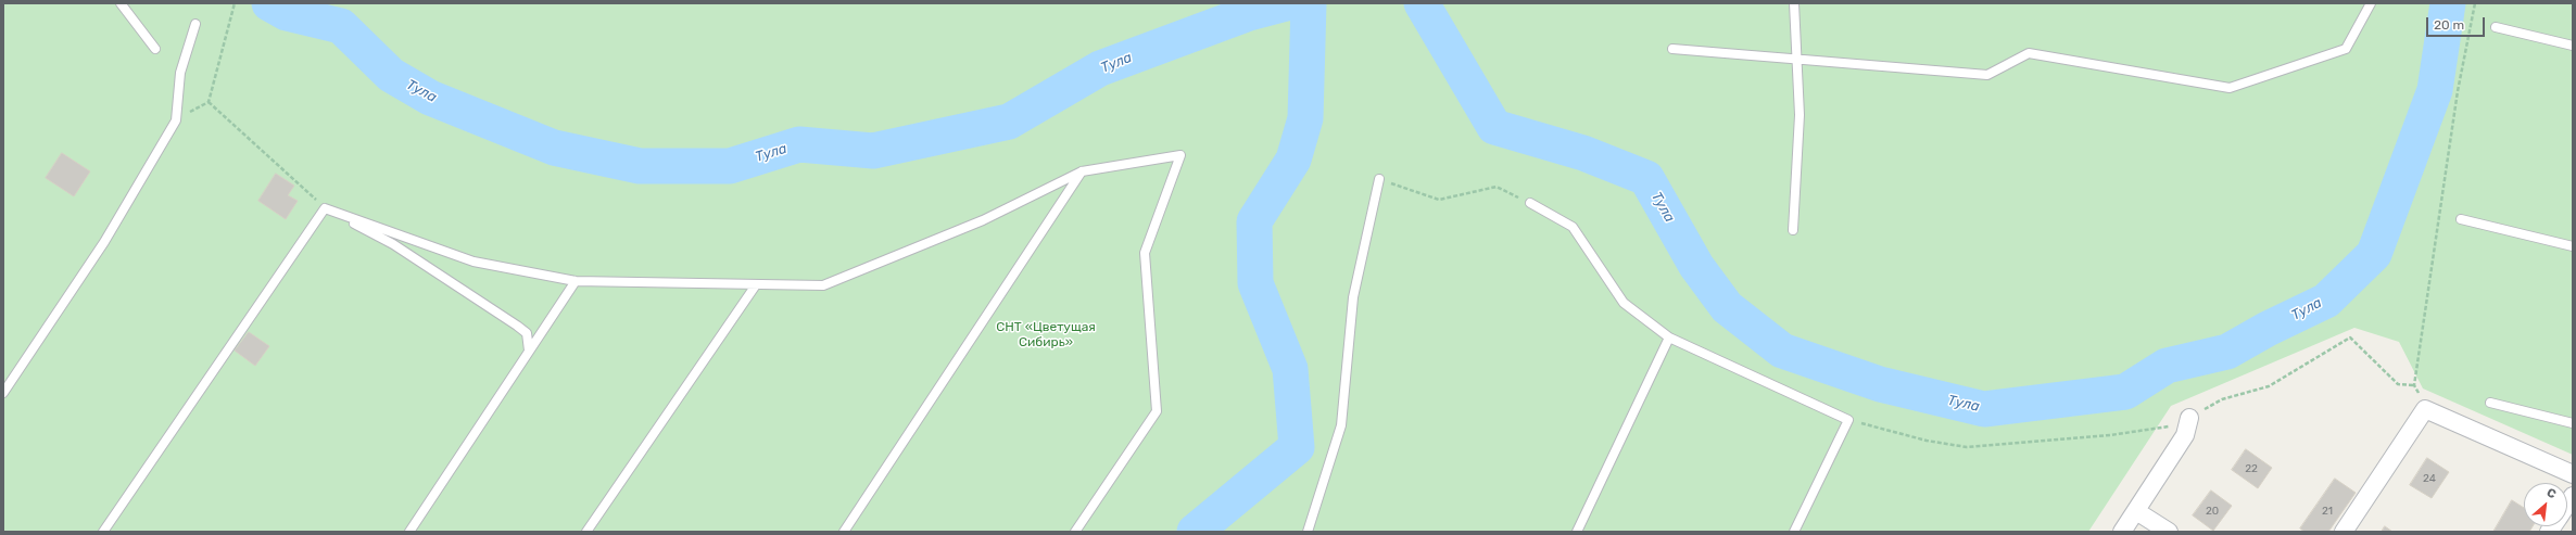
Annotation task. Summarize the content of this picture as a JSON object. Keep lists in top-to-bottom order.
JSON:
{
  "water": ["Тула"],
  "parks": ["СНТ «Цветущая Сибирь»"],
  "house_numbers": [
    "22",
    "24",
    "20",
    "21"
  ],
  "scale_bar": "20 m",
  "north": "top right"
}
